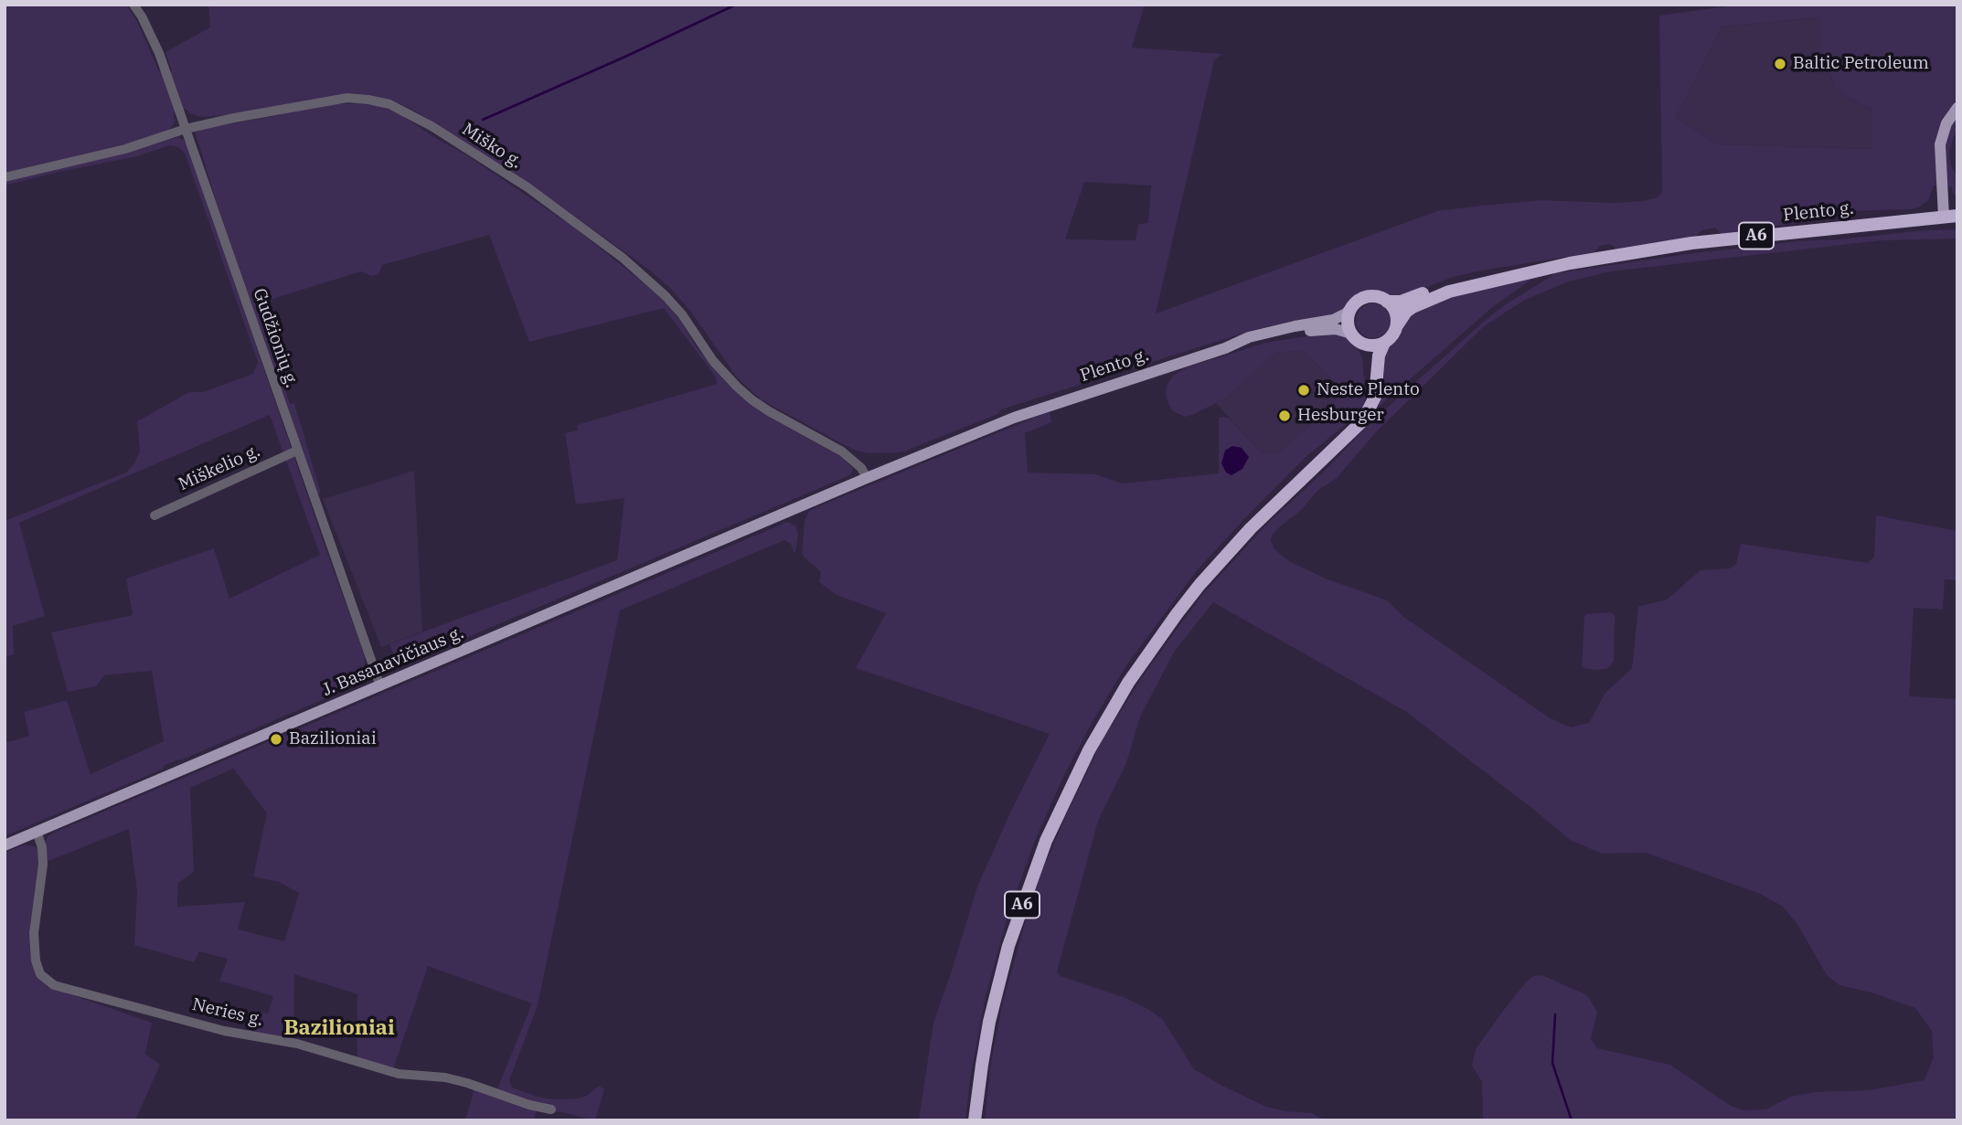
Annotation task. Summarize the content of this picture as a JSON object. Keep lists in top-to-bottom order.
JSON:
{
  "streets": {
    "highway": ["Plento g.", "A6"],
    "main road": ["J. Basanavičiaus g."],
    "street": [
      "Miško g.",
      "Gudžionių g.",
      "Miškelio g.",
      "Neries g."
    ]
  },
  "crossings": [
    ["Miško g.", "Plento g."],
    ["Miško g.", "Gudžionių g."],
    ["Miško g.", "J. Basanavičiaus g."],
    ["Plento g.", "A6"],
    ["Plento g.", "J. Basanavičiaus g."],
    ["Gudžionių g.", "Miškelio g."],
    ["Gudžionių g.", "J. Basanavičiaus g."],
    ["J. Basanavičiaus g.", "Neries g."]
  ],
  "districts": ["Bazilioniai"],
  "places": [
    "Baltic Petroleum",
    "Neste Plento",
    "Hesburger",
    "Bazilioniai"
  ]
}
